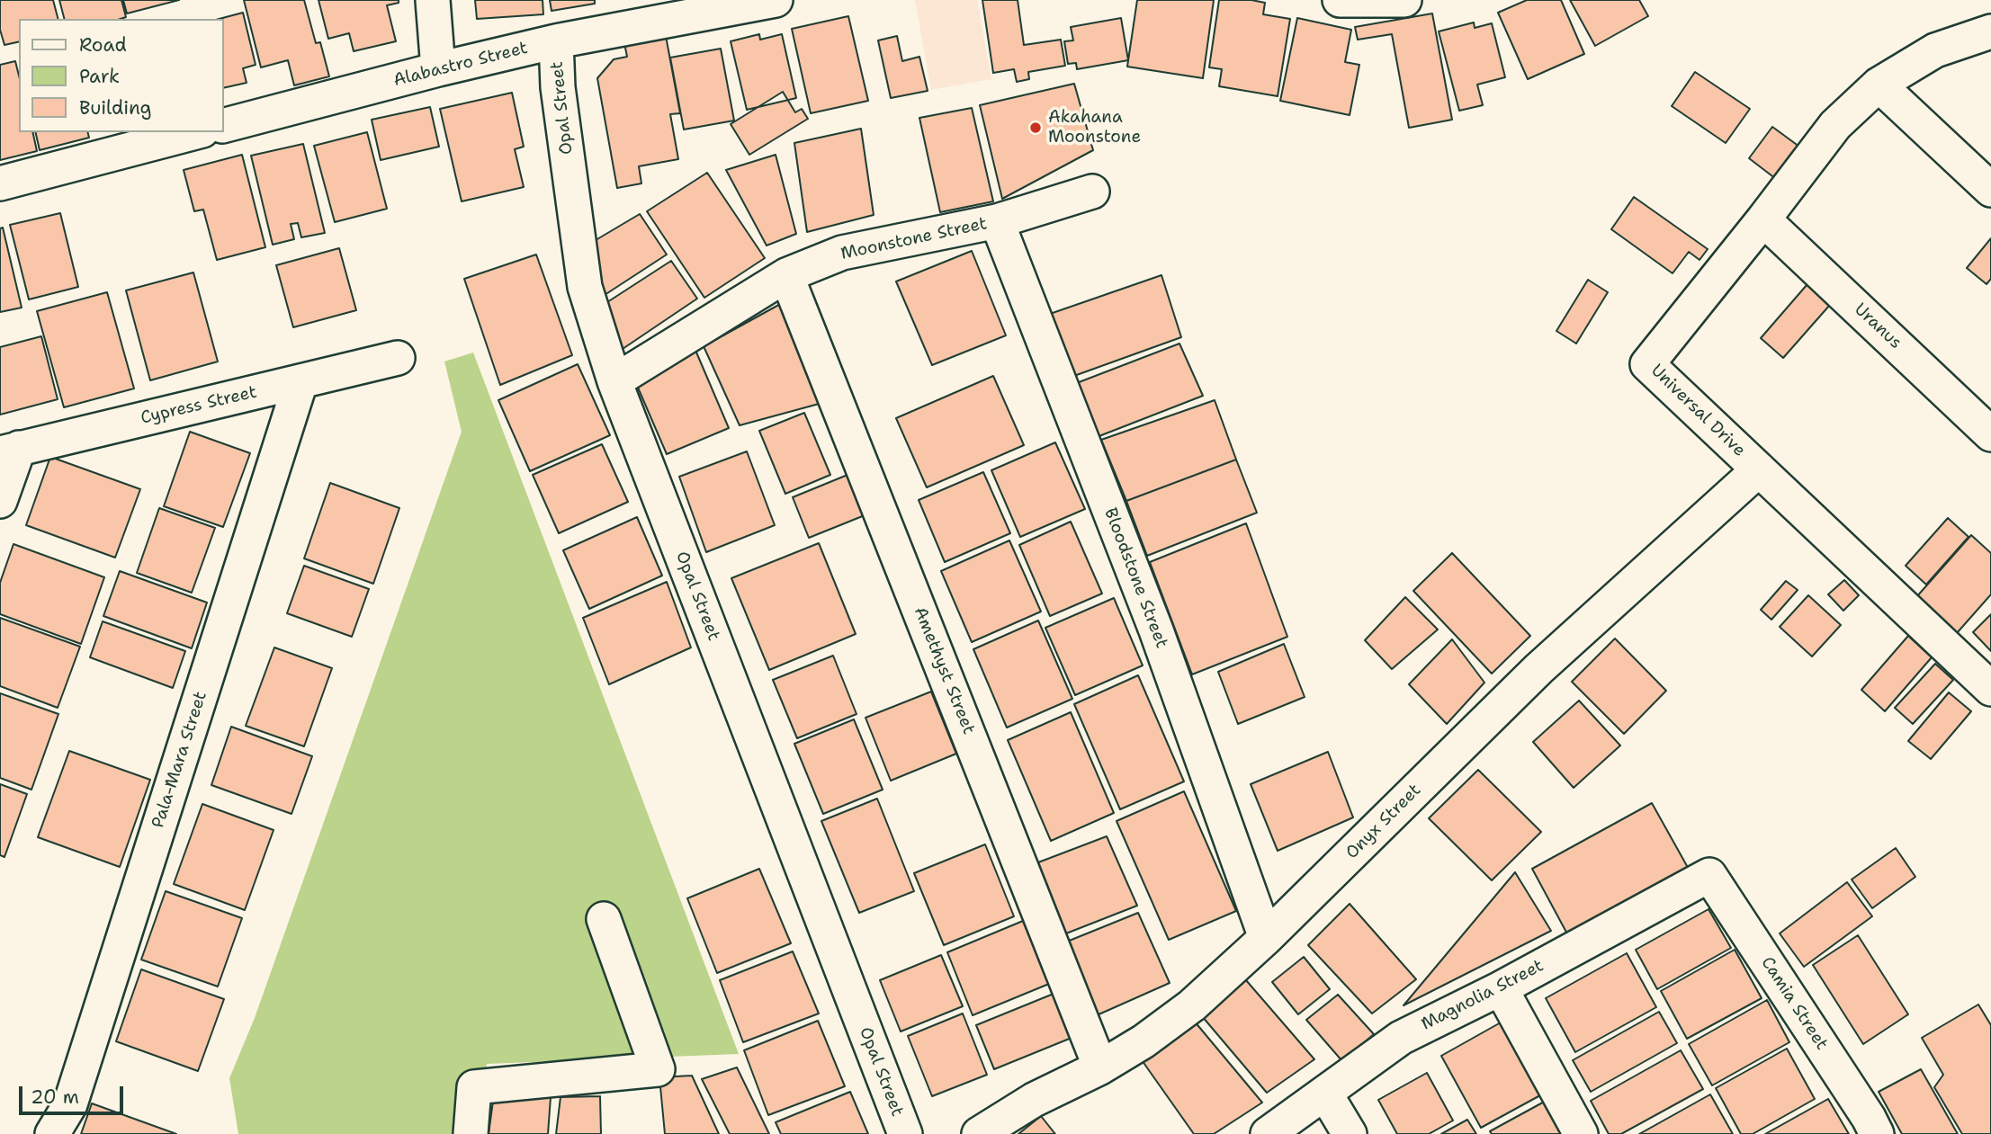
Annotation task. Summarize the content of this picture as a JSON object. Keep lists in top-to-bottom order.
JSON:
{
  "streets": {
    "street": [
      "Alabastro Street",
      "Opal Street",
      "Moonstone Street",
      "Uranus",
      "Cypress Street",
      "Universal Drive",
      "Bloodstone Street",
      "Amethyst Street",
      "Pala-Mara Street",
      "Onyx Street",
      "Magnolia Street",
      "Camia Street"
    ]
  },
  "crossings": [
    ["Alabastro Street", "Opal Street"],
    ["Opal Street", "Moonstone Street"],
    ["Moonstone Street", "Bloodstone Street"],
    ["Moonstone Street", "Amethyst Street"],
    ["Uranus", "Universal Drive"],
    ["Cypress Street", "Pala-Mara Street"],
    ["Universal Drive", "Onyx Street"],
    ["Bloodstone Street", "Onyx Street"],
    ["Amethyst Street", "Onyx Street"],
    ["Magnolia Street", "Camia Street"]
  ],
  "places": ["Akahana Moonstone"],
  "legend": ["Road", "Park", "Building"],
  "scale_bar": "20 m"
}
